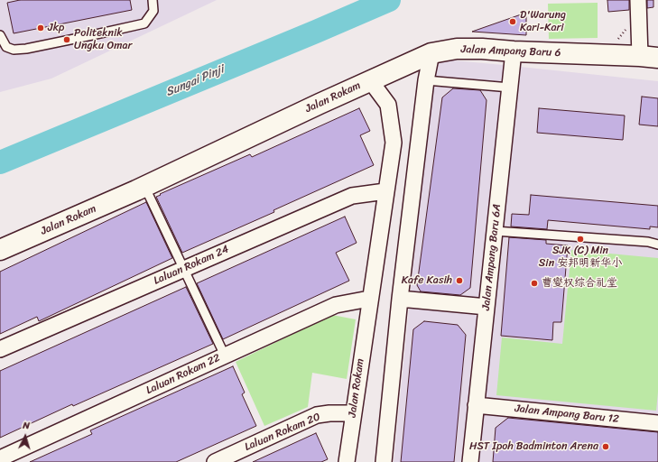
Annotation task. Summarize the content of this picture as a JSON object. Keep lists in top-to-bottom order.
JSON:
{
  "streets": {
    "main road": ["Jalan Ampang Baru 6", "Jalan Rokam"],
    "street": [
      "Jalan Ampang Baru 6A",
      "Laluan Rokam 24",
      "Laluan Rokam 22",
      "Jalan Ampang Baru 12",
      "Laluan Rokam 20"
    ]
  },
  "crossings": [
    ["Jalan Ampang Baru 6", "Jalan Rokam"],
    ["Jalan Ampang Baru 6", "Jalan Ampang Baru 6A"],
    ["Jalan Rokam", "Laluan Rokam 24"],
    ["Jalan Rokam", "Laluan Rokam 22"],
    ["Jalan Rokam", "Laluan Rokam 20"],
    ["Jalan Ampang Baru 6A", "Jalan Ampang Baru 12"]
  ],
  "water": ["Sungai Pinji"],
  "places": [
    "D'Warung Kari-Kari",
    "Jkp",
    "Politeknik Ungku Omar",
    "SJK (C) Min Sin 安邦明新华小",
    "Kafe Kasih",
    "曹燮权综合礼堂",
    "HST Ipoh Badminton Arena"
  ],
  "north": "top"
}
